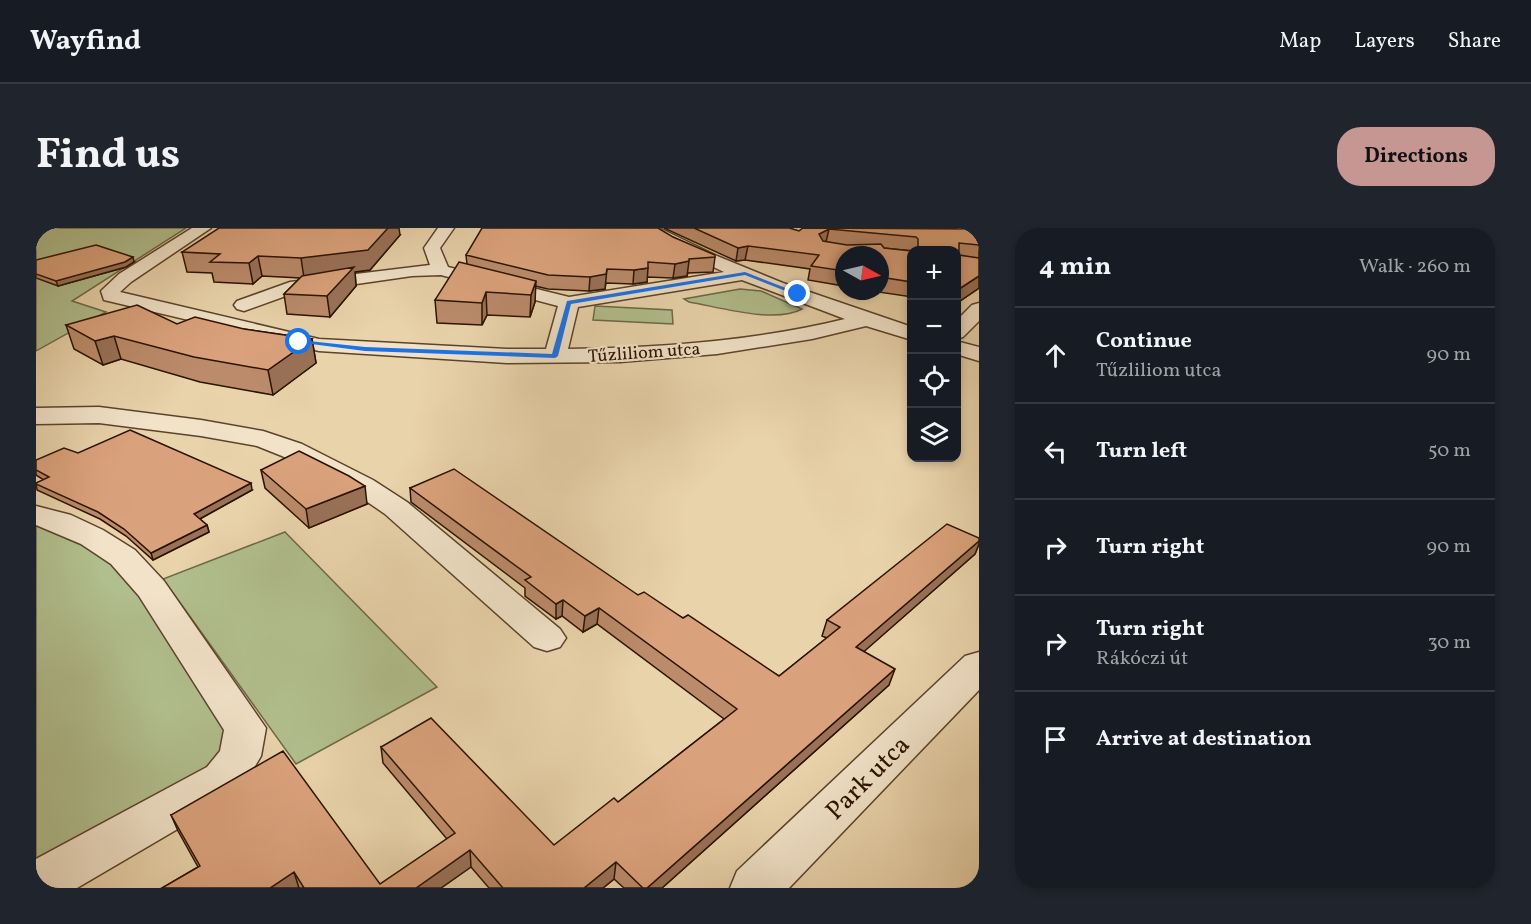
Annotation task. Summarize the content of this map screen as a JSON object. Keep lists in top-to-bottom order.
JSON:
{
  "streets": {
    "street": ["Tűzliliom utca", "Park utca"]
  },
  "north": "right",
  "page": {
    "header": "Wayfind",
    "nav": ["Map", "Layers", "Share"],
    "title": "Find us",
    "buttons": "Directions",
    "heading": ["4 min", "Walk · 260 m"],
    "map_buttons": ["+", "−"],
    "list": [
      ["Continue", "Tűzliliom utca", "90 m"],
      ["Turn left", "50 m"],
      ["Turn right", "90 m"],
      ["Turn right", "Rákóczi út", "30 m"],
      "Arrive at destination"
    ]
  }
}
